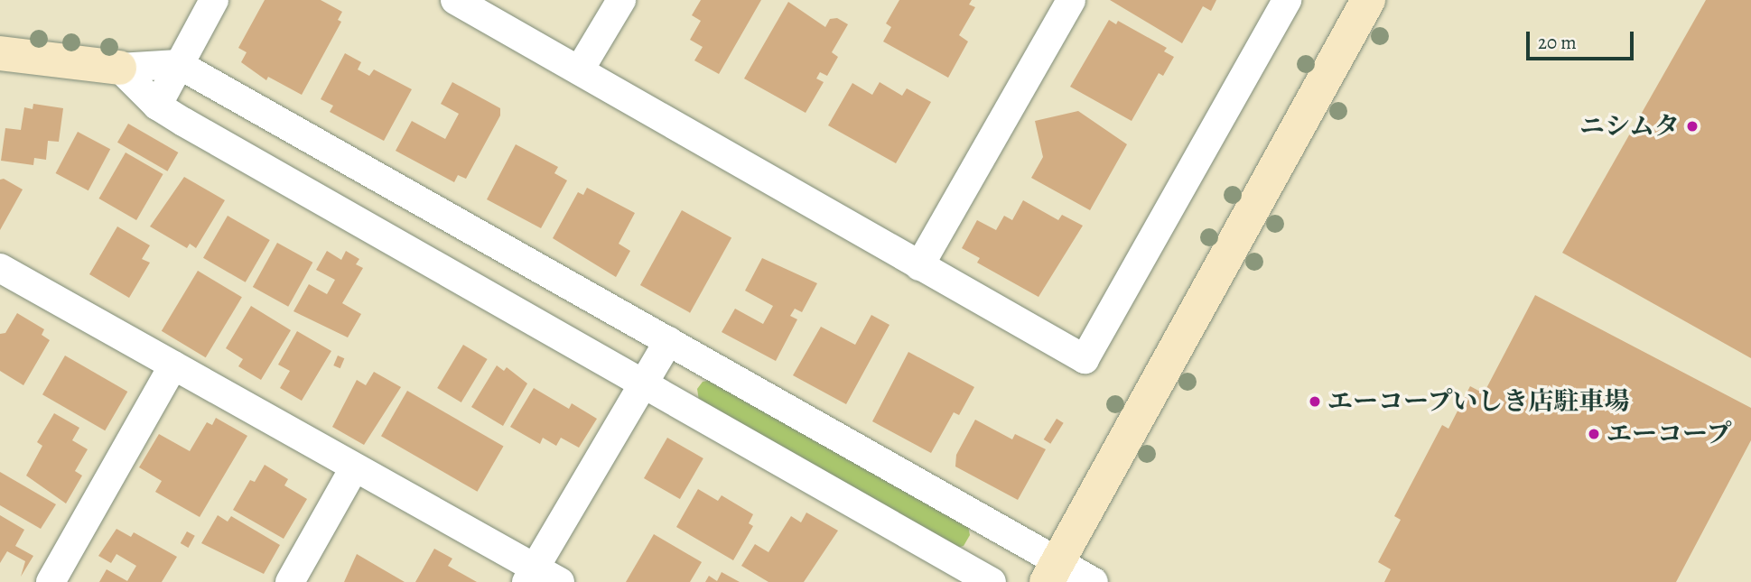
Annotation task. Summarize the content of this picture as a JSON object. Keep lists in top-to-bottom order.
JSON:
{
  "places": ["ニシムタ", "エーコープいしき店駐車場", "エーコープ"],
  "scale_bar": "20 m"
}
